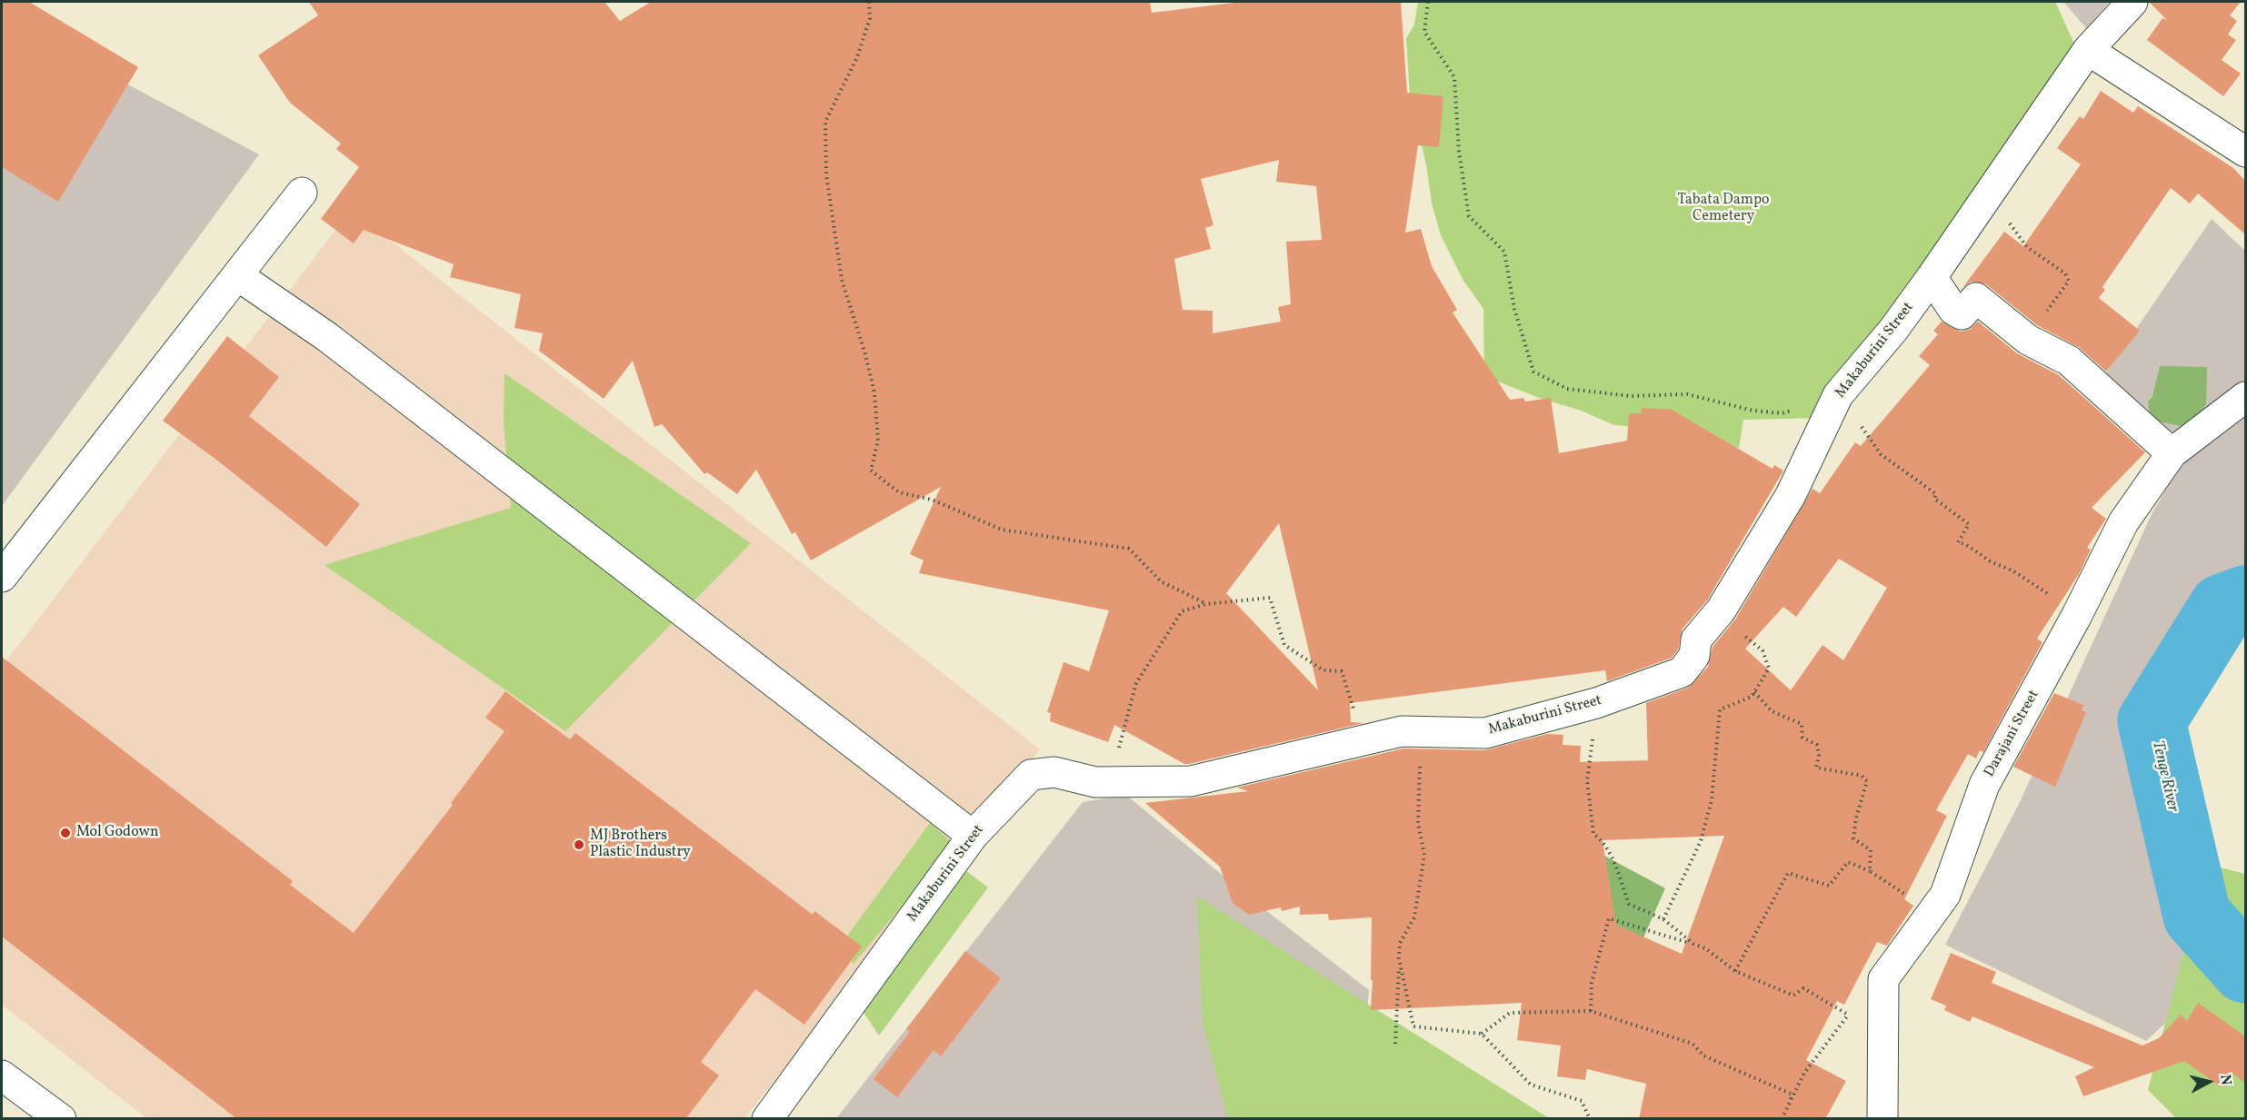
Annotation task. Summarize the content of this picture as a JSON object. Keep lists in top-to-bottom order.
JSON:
{
  "streets": {
    "street": ["Makaburini Street", "Darajani Street"]
  },
  "water": ["Tenge River"],
  "parks": ["Tabata Dampo Cemetery"],
  "places": ["Mol Godown", "MJ Brothers Plastic Industry"],
  "north": "right"
}
